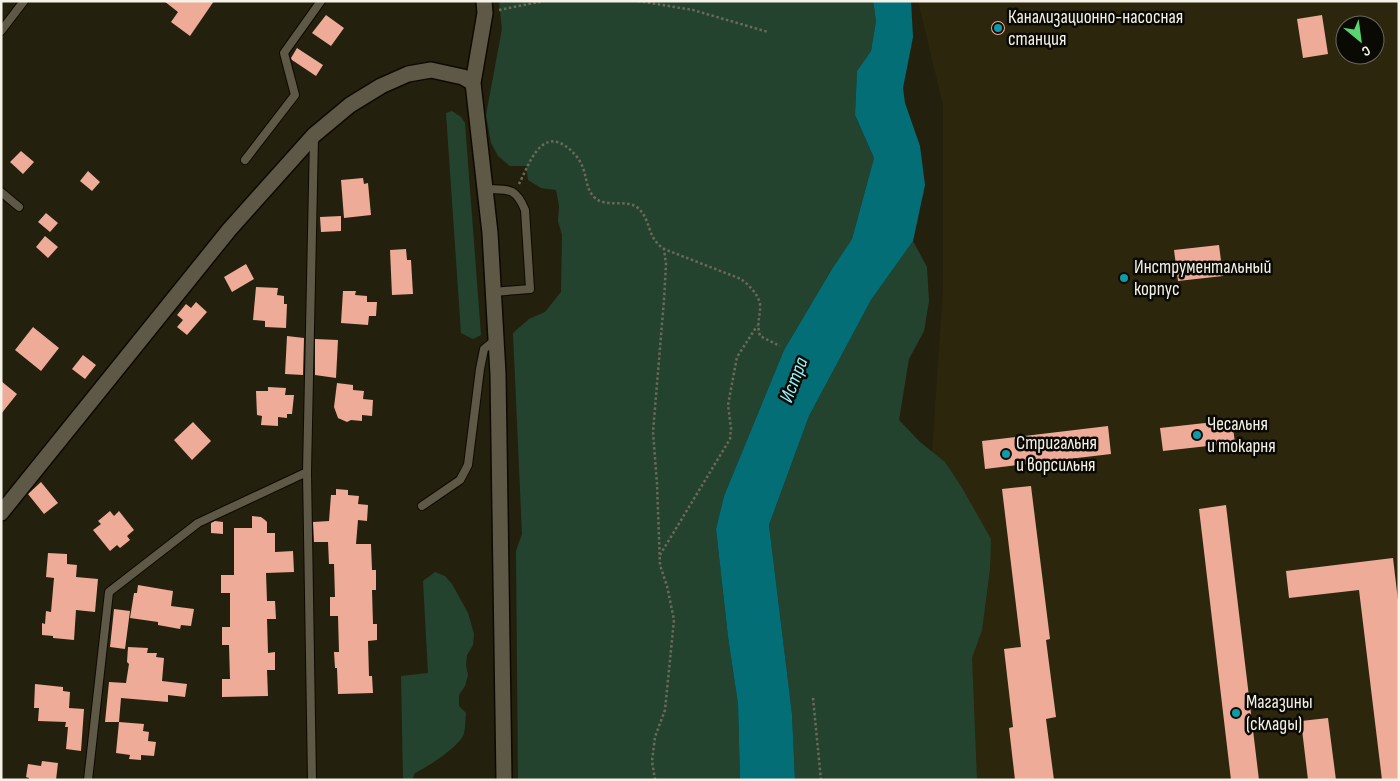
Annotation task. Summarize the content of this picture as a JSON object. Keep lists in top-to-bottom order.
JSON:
{
  "water": ["Истра"],
  "places": [
    "Канализационно-насосная станция",
    "Инструментальный корпус",
    "Чесальня и токарня",
    "Стригальня и ворсильня",
    "Магазины (склады)"
  ],
  "north": "bottom right"
}
